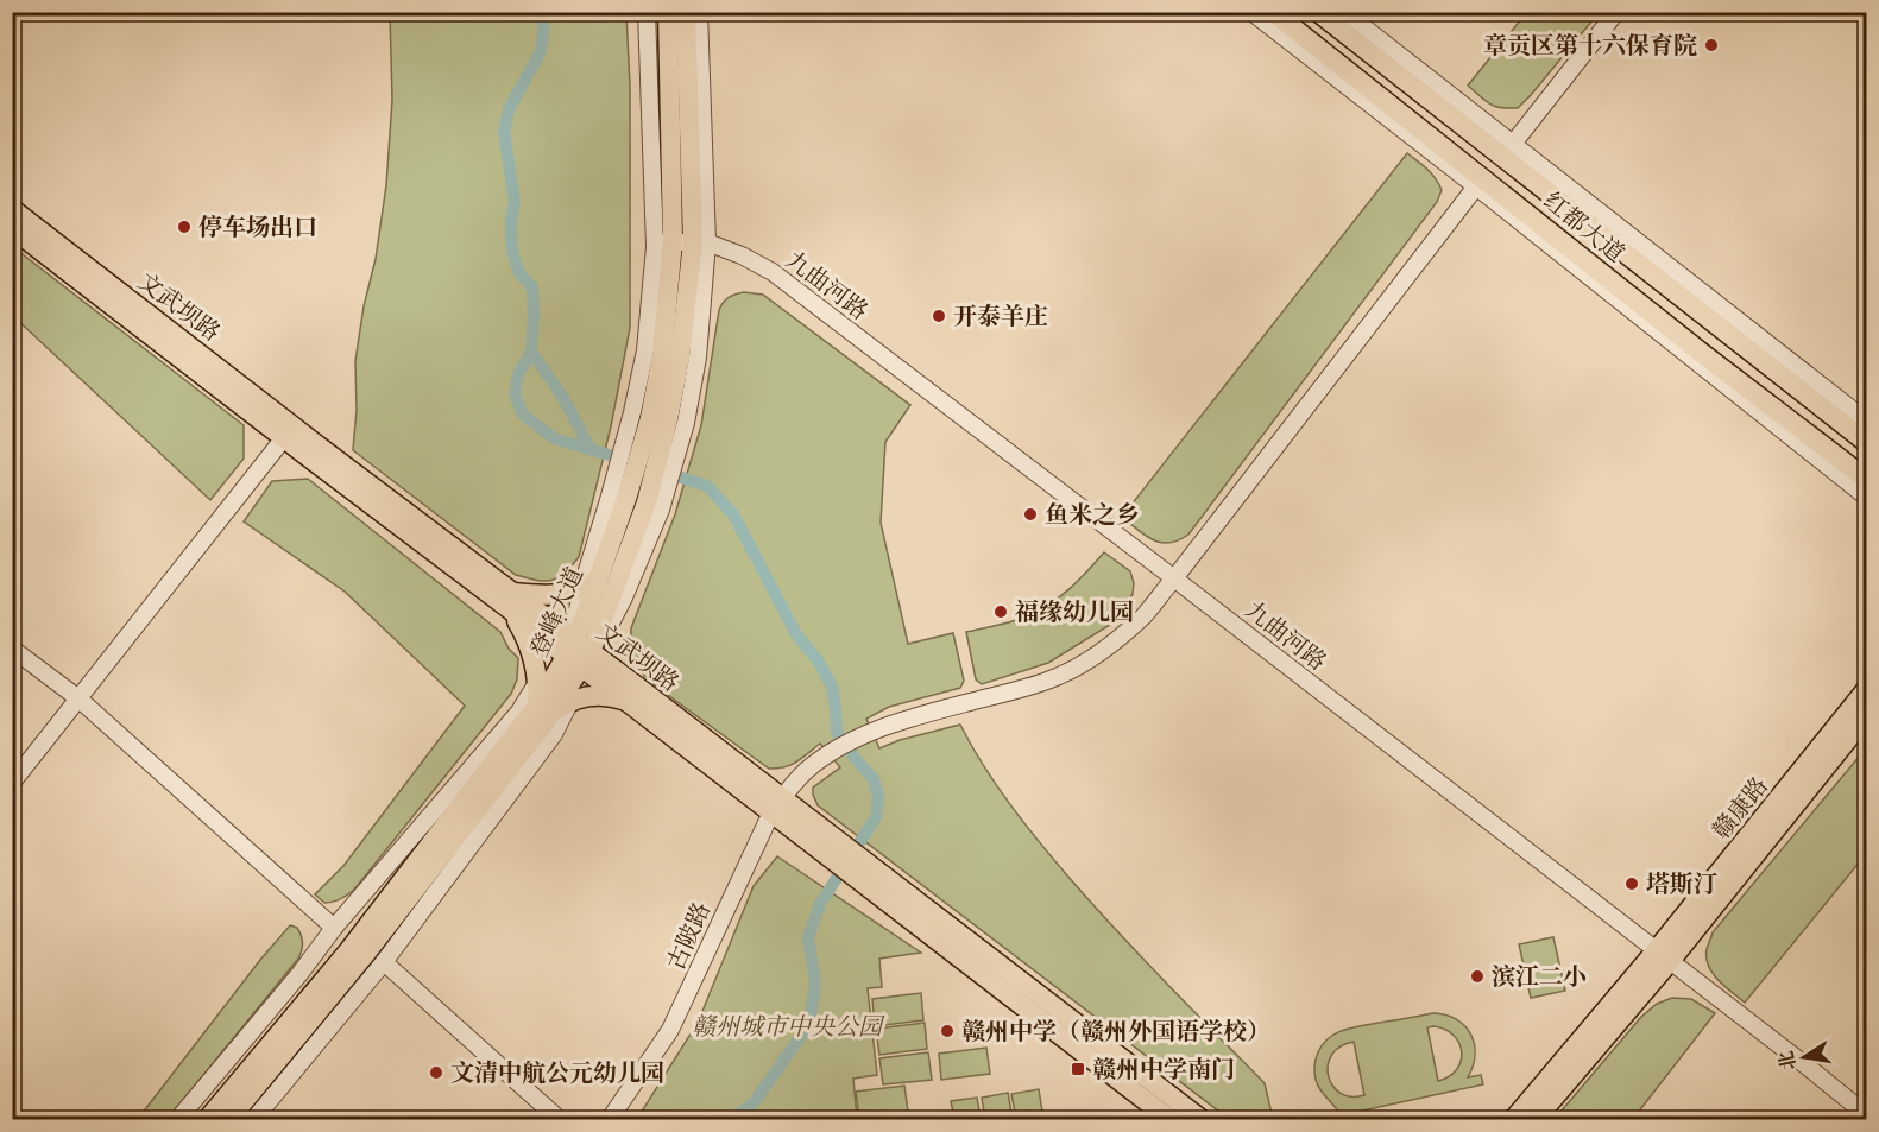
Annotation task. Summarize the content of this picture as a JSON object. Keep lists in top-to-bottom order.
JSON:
{
  "streets": {
    "main road": [
      "红都大道",
      "文武坝路",
      "登峰大道",
      "赣康路"
    ],
    "street": ["九曲河路", "古陂路"]
  },
  "crossings": [
    ["九曲河路", "登峰大道"],
    ["九曲河路", "赣康路"],
    ["九曲河路", "古陂路"],
    ["文武坝路", "登峰大道"],
    ["文武坝路", "古陂路"]
  ],
  "parks": ["赣州城市中央公园"],
  "places": {
    "other": [
      "章贡区第十六保育院",
      "停车场出口",
      "开泰羊庄",
      "鱼米之乡",
      "福缘幼儿园",
      "塔斯汀",
      "滨江二小",
      "赣州中学（赣州外国语学校）",
      "文清中航公元幼儿园"
    ],
    "transit": ["赣州中学南门"]
  },
  "north": "left"
}
